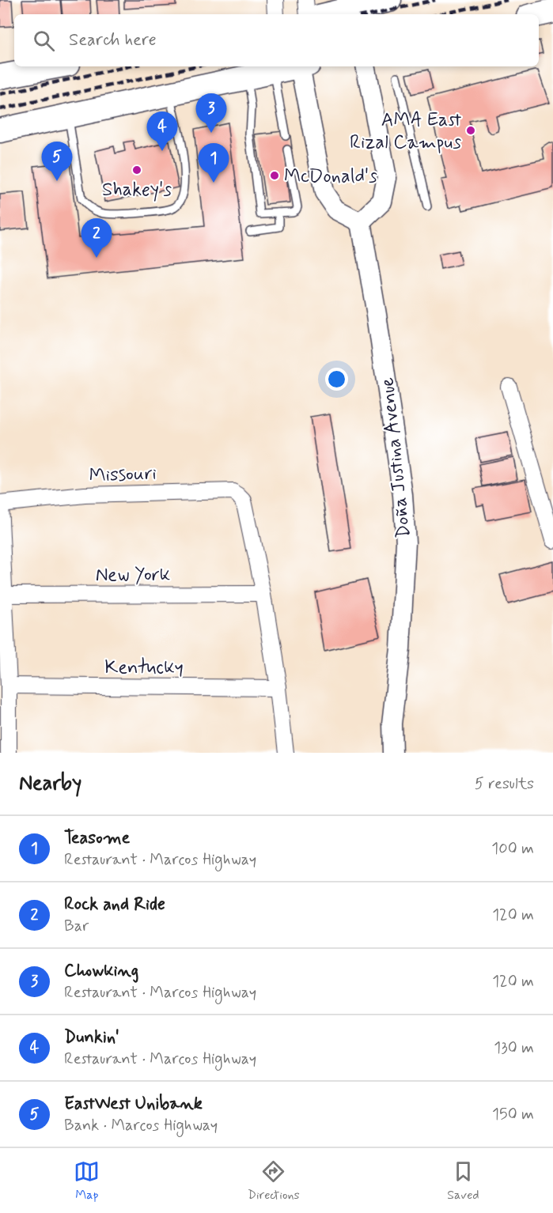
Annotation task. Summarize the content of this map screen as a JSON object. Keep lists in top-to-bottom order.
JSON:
{
  "streets": {
    "street": [
      "Doña Justina Avenue",
      "Missouri",
      "New York",
      "Kentucky"
    ]
  },
  "crossings": [
    ["Missouri", "New York"]
  ],
  "places": ["AMA East Rizal Campus", "Shakey's", "McDonald's"],
  "page": {
    "search": "Search here",
    "pins": [
      "3",
      "4",
      "5",
      "1",
      "2"
    ],
    "heading": ["Nearby", "5 results"],
    "list": [
      {
        "mark": "1",
        "name": "Teasome",
        "note": "Restaurant · Marcos Highway",
        "value": "100 m"
      },
      {
        "mark": "2",
        "name": "Rock and Ride",
        "note": "Bar",
        "value": "120 m"
      },
      {
        "mark": "3",
        "name": "Chowking",
        "note": "Restaurant · Marcos Highway",
        "value": "120 m"
      },
      {
        "mark": "4",
        "name": "Dunkin'",
        "note": "Restaurant · Marcos Highway",
        "value": "130 m"
      },
      {
        "mark": "5",
        "name": "EastWest Unibank",
        "note": "Bank · Marcos Highway",
        "value": "150 m"
      }
    ],
    "nav": ["Map", "Directions", "Saved"]
  }
}
